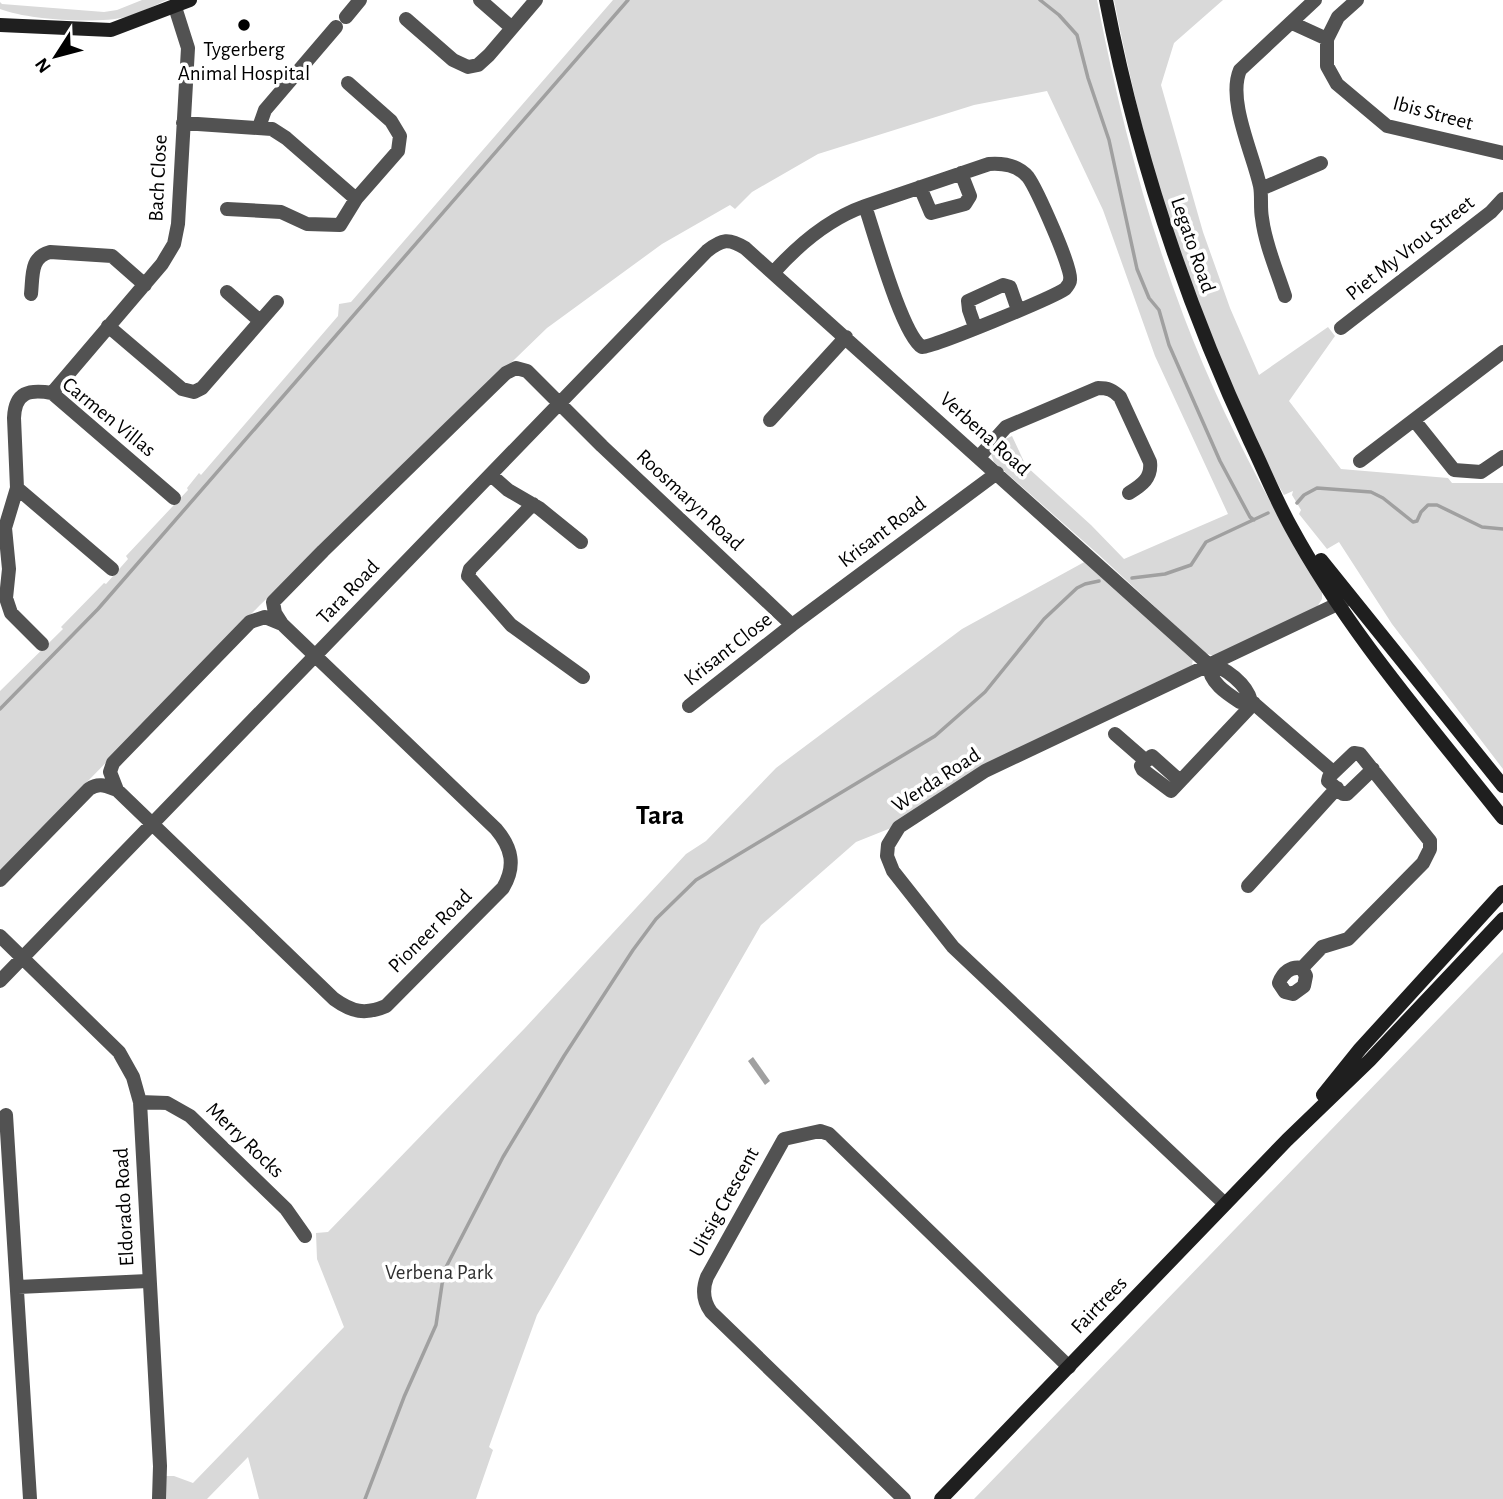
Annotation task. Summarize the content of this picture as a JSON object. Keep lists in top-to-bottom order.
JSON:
{
  "streets": {
    "street": [
      "Ibis Street",
      "Bach Close",
      "Legato Road",
      "Piet My Vrou Street",
      "Carmen Villas",
      "Verbena Road",
      "Roosmaryn Road",
      "Krisant Road",
      "Tara Road",
      "Krisant Close",
      "Werda Road",
      "Pioneer Road",
      "Merry Rocks",
      "Uitsig Crescent",
      "Eldorado Road",
      "Fairtrees"
    ]
  },
  "crossings": [
    ["Bach Close", "Carmen Villas"],
    ["Legato Road", "Werda Road"],
    ["Verbena Road", "Krisant Road"],
    ["Verbena Road", "Tara Road"],
    ["Verbena Road", "Werda Road"],
    ["Roosmaryn Road", "Krisant Road"],
    ["Roosmaryn Road", "Tara Road"],
    ["Roosmaryn Road", "Krisant Close"],
    ["Roosmaryn Road", "Pioneer Road"],
    ["Krisant Road", "Krisant Close"],
    ["Tara Road", "Pioneer Road"],
    ["Tara Road", "Eldorado Road"],
    ["Werda Road", "Fairtrees"],
    ["Merry Rocks", "Eldorado Road"],
    ["Uitsig Crescent", "Fairtrees"]
  ],
  "districts": ["Tara"],
  "parks": ["Verbena Park"],
  "places": ["Tygerberg Animal Hospital"],
  "north": "bottom left"
}
